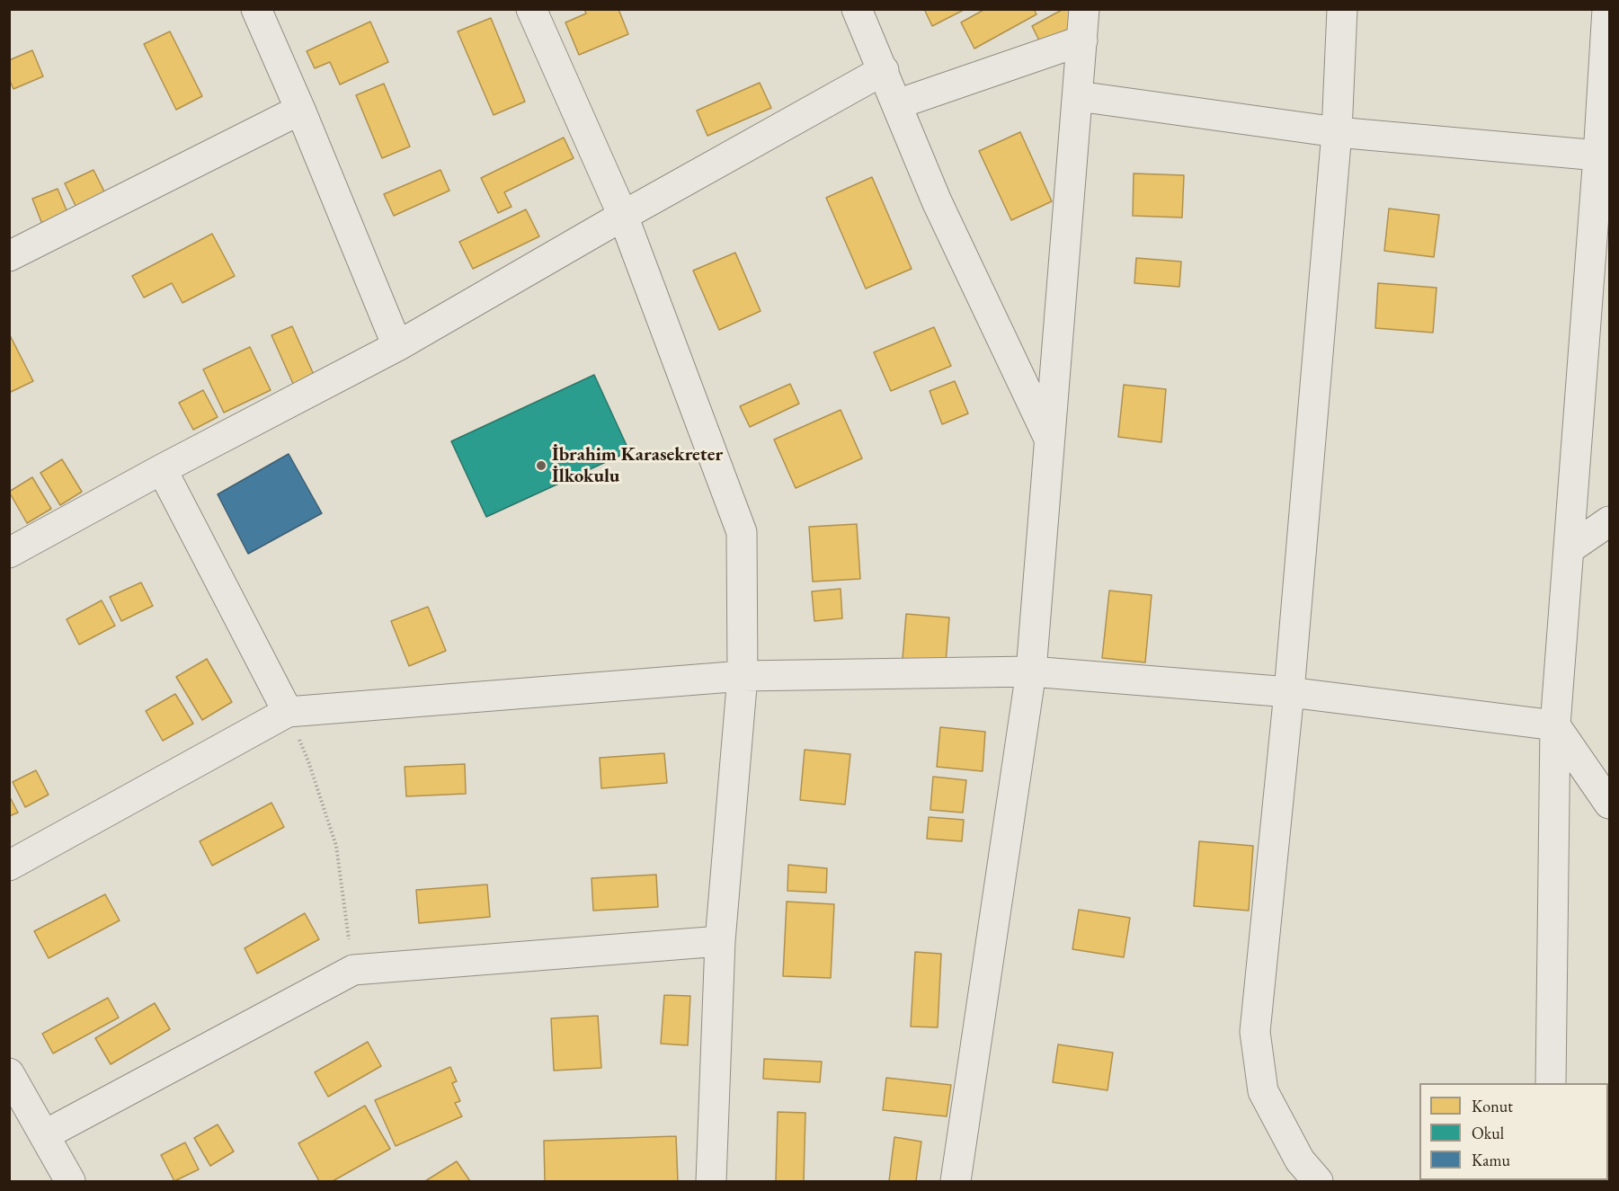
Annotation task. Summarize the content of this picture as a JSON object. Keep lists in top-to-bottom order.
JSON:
{
  "places": ["İbrahim Karasekreter İlkokulu"],
  "legend": ["Konut", "Okul", "Kamu"]
}
